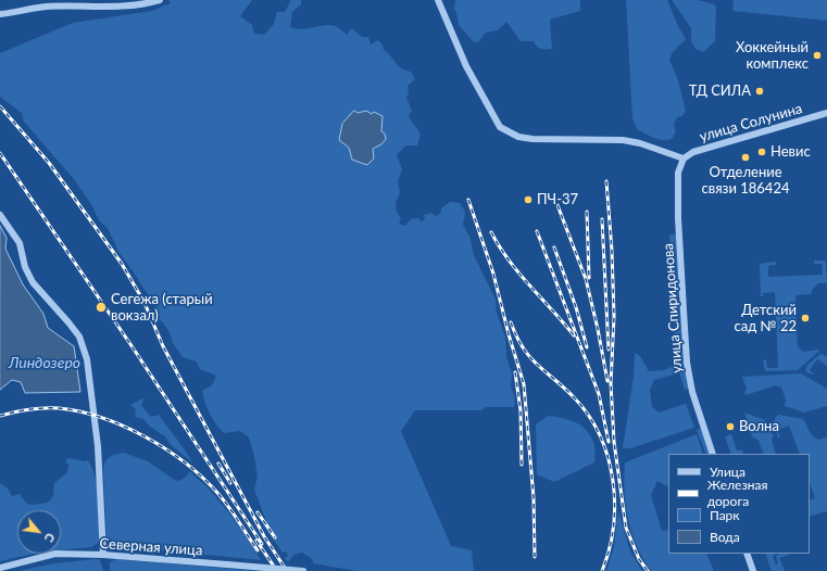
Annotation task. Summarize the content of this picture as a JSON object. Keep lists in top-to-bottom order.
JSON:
{
  "streets": {
    "street": ["улица Солунина", "улица Спиридонова", "Северная улица"]
  },
  "crossings": [
    ["улица Солунина", "улица Спиридонова"]
  ],
  "water": ["Линдозеро"],
  "places": [
    "Хоккейный комплекс",
    "ТД СИЛА",
    "Невис",
    "Отделение связи 186424",
    "ПЧ-37",
    "Сегежа (старый вокзал)",
    "Детский сад № 22",
    "Волна"
  ],
  "legend": [
    "Улица",
    "Железная дорога",
    "Парк",
    "Вода"
  ],
  "north": "bottom right"
}
